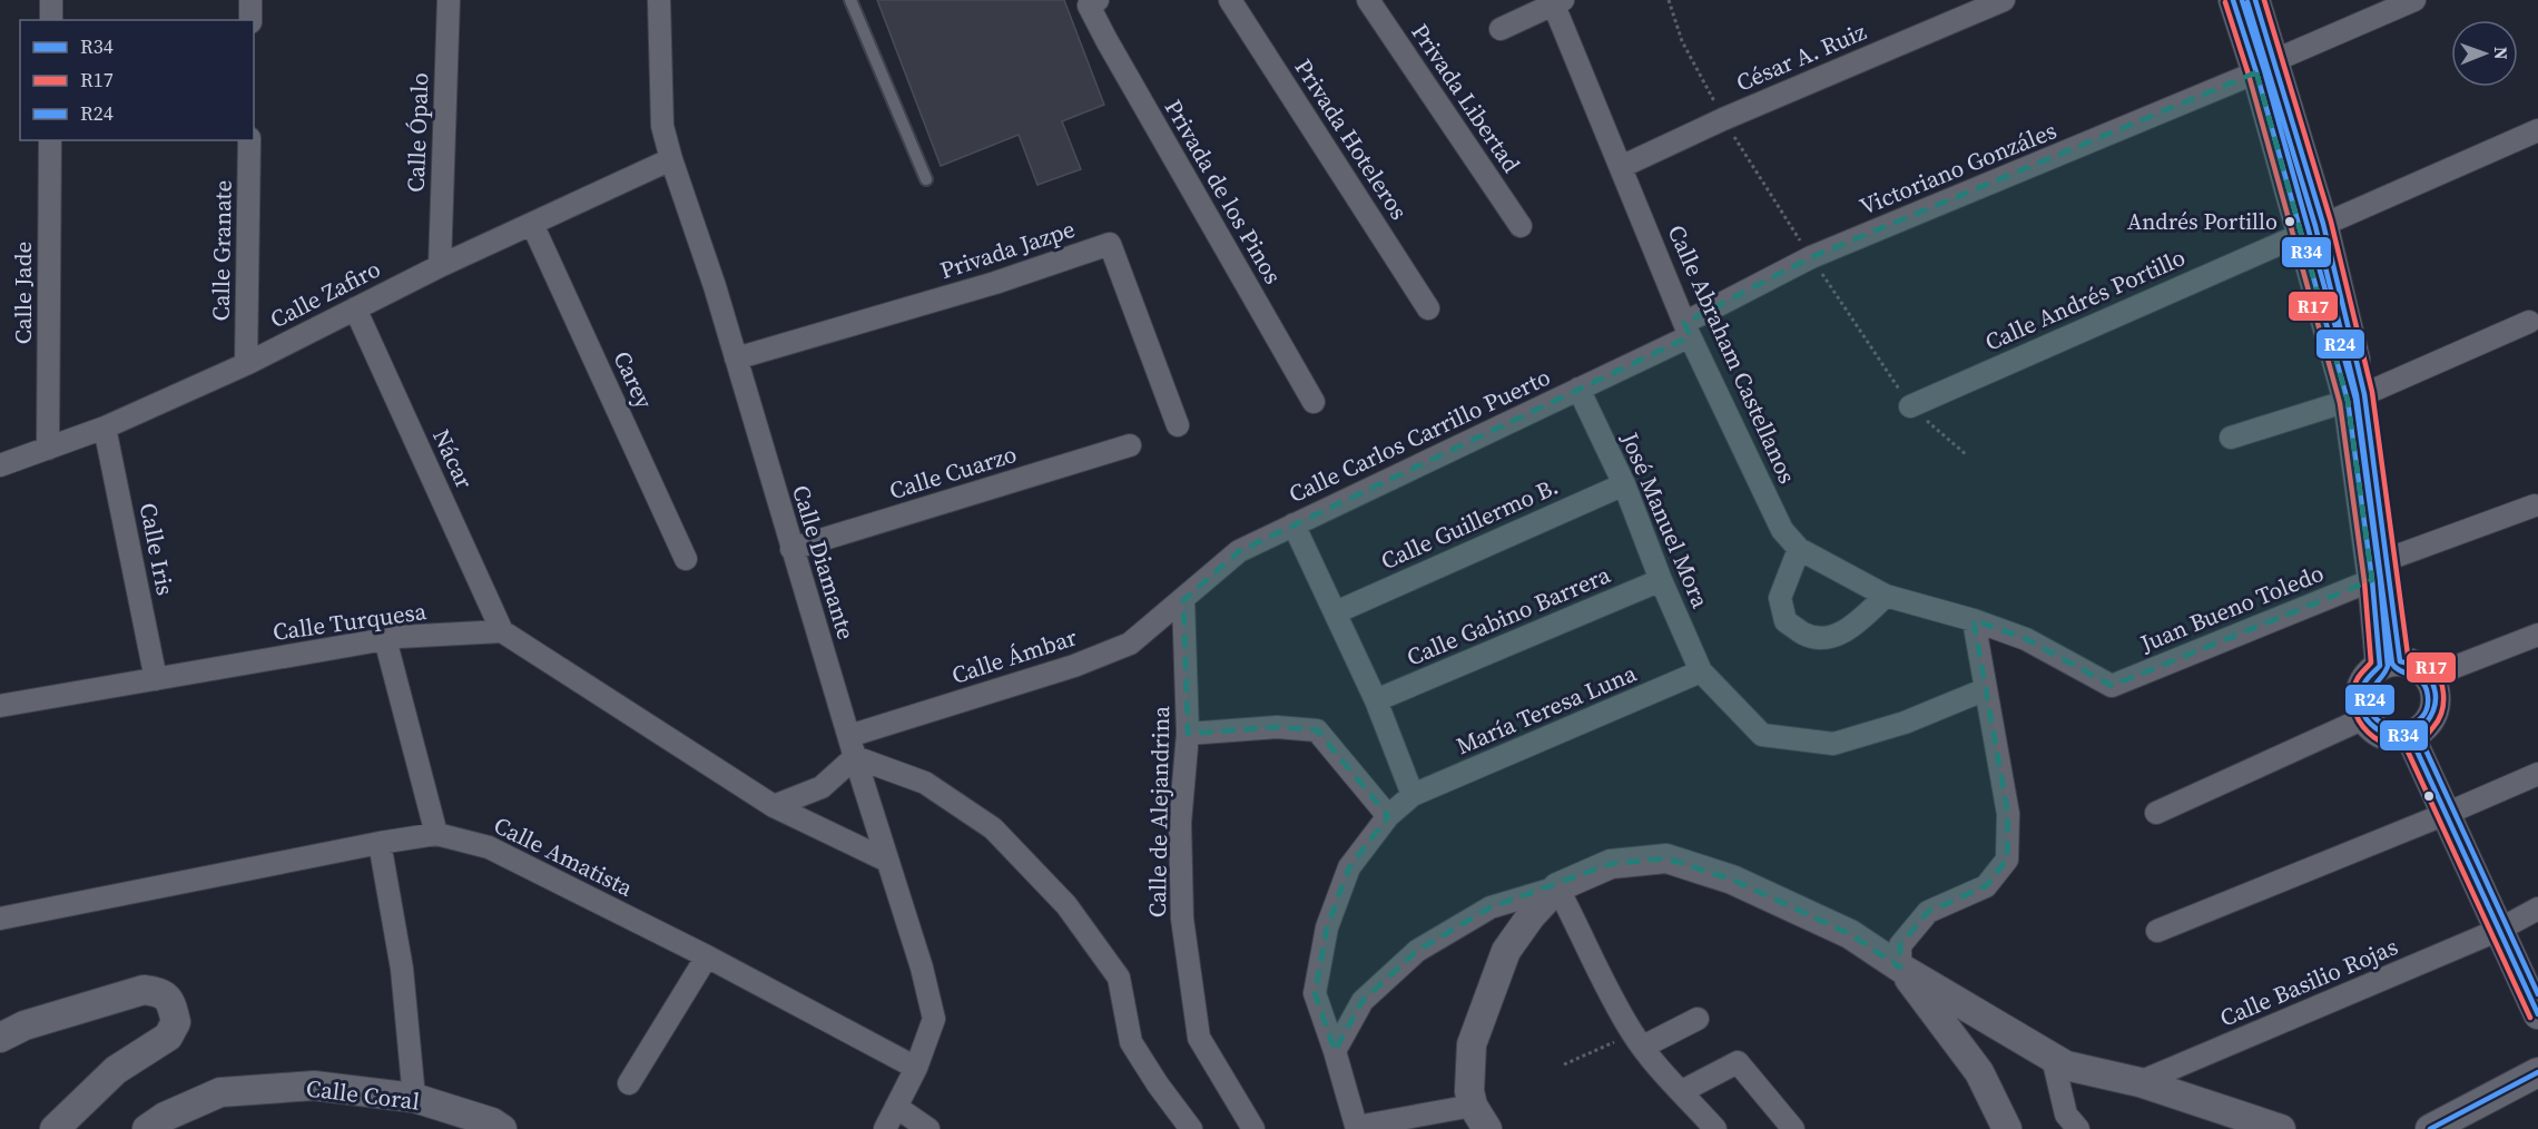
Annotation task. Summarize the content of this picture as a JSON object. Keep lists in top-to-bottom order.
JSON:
{
  "streets": {
    "street": [
      "César A. Ruiz",
      "Privada Libertad",
      "Calle Ópalo",
      "Privada Hoteleros",
      "Victoriano Gonzáles",
      "Privada de los Pinos",
      "Privada Jazpe",
      "Calle Granate",
      "Calle Jade",
      "Calle Zafiro",
      "Calle Andrés Portillo",
      "Calle Abraham Castellanos",
      "Carey",
      "Calle Carlos Carrillo Puerto",
      "Nácar",
      "Calle Cuarzo",
      "José Manuel Mora",
      "Calle Guillermo B.",
      "Calle Iris",
      "Calle Diamante",
      "Juan Bueno Toledo",
      "Calle Gabino Barrera",
      "Calle Turquesa",
      "Calle Ámbar",
      "María Teresa Luna",
      "Calle de Alejandrina",
      "Calle Amatista",
      "Calle Basilio Rojas",
      "Calle Coral"
    ]
  },
  "crossings": [
    ["César A. Ruiz", "Calle Abraham Castellanos"],
    ["Calle Ópalo", "Calle Zafiro"],
    ["Victoriano Gonzáles", "Calle Abraham Castellanos"],
    ["Victoriano Gonzáles", "Calle Carlos Carrillo Puerto"],
    ["Privada Jazpe", "Calle Diamante"],
    ["Calle Granate", "Calle Zafiro"],
    ["Calle Jade", "Calle Zafiro"],
    ["Calle Zafiro", "Carey"],
    ["Calle Zafiro", "Nácar"],
    ["Calle Zafiro", "Calle Iris"],
    ["Calle Zafiro", "Calle Diamante"],
    ["Calle Abraham Castellanos", "Calle Carlos Carrillo Puerto"],
    ["Calle Abraham Castellanos", "Juan Bueno Toledo"],
    ["Calle Carlos Carrillo Puerto", "José Manuel Mora"],
    ["Calle Carlos Carrillo Puerto", "Calle Ámbar"],
    ["Calle Carlos Carrillo Puerto", "Calle de Alejandrina"],
    ["Nácar", "Calle Turquesa"],
    ["Calle Cuarzo", "Calle Diamante"],
    ["José Manuel Mora", "Calle Guillermo B."],
    ["José Manuel Mora", "Calle Gabino Barrera"],
    ["José Manuel Mora", "María Teresa Luna"],
    ["Calle Iris", "Calle Turquesa"],
    ["Calle Diamante", "Calle Ámbar"],
    ["Calle Diamante", "Calle Amatista"],
    ["Calle Ámbar", "Calle de Alejandrina"]
  ],
  "places": ["Andrés Portillo"],
  "lines": ["transit line R34", "transit line R17", "transit line R24"],
  "legend": ["R34", "R17", "R24"],
  "north": "right"
}
